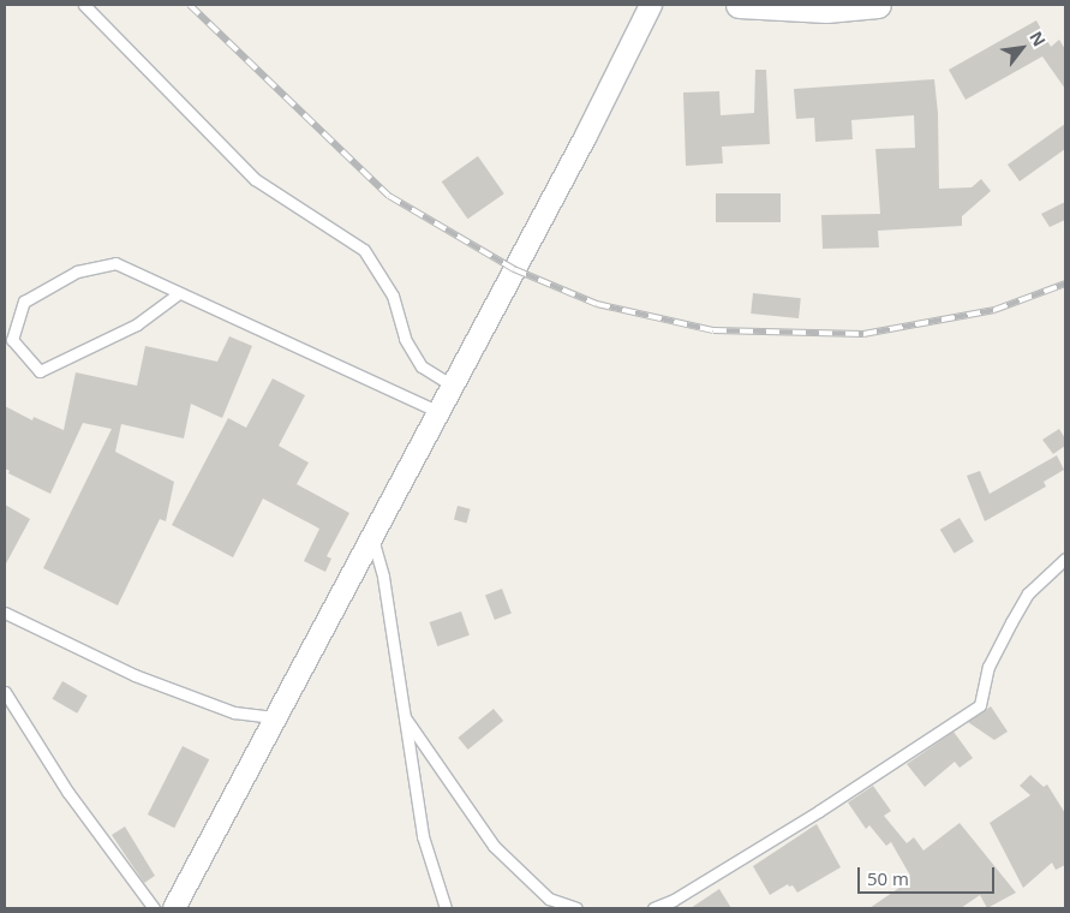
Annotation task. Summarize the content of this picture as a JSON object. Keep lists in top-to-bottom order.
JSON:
{
  "scale_bar": "50 m",
  "north": "top right"
}
